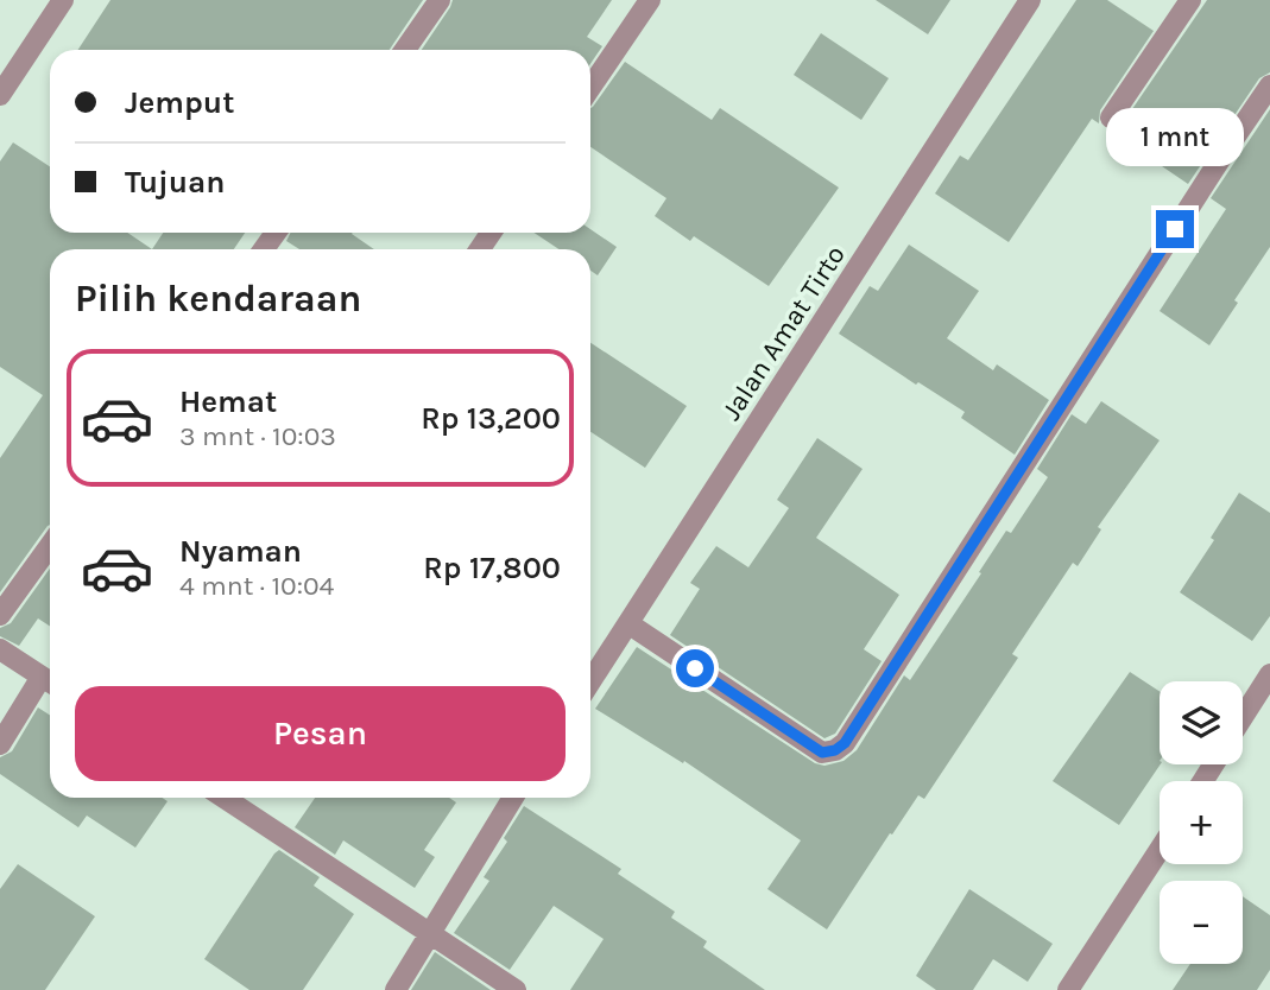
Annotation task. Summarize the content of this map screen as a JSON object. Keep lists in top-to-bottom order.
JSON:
{
  "streets": {
    "street": ["Jalan Amat Tirto"]
  },
  "page": {
    "banner": ["Jemput", "Tujuan"],
    "bubble": "1 mnt",
    "heading": "Pilih kendaraan",
    "list": [
      {
        "name": "Hemat",
        "note": "3 mnt · 10:03",
        "value": "Rp 13,200"
      },
      {
        "name": "Nyaman",
        "note": "4 mnt · 10:04",
        "value": "Rp 17,800"
      }
    ],
    "buttons": "Pesan",
    "map_buttons": ["+", "−"]
  }
}
